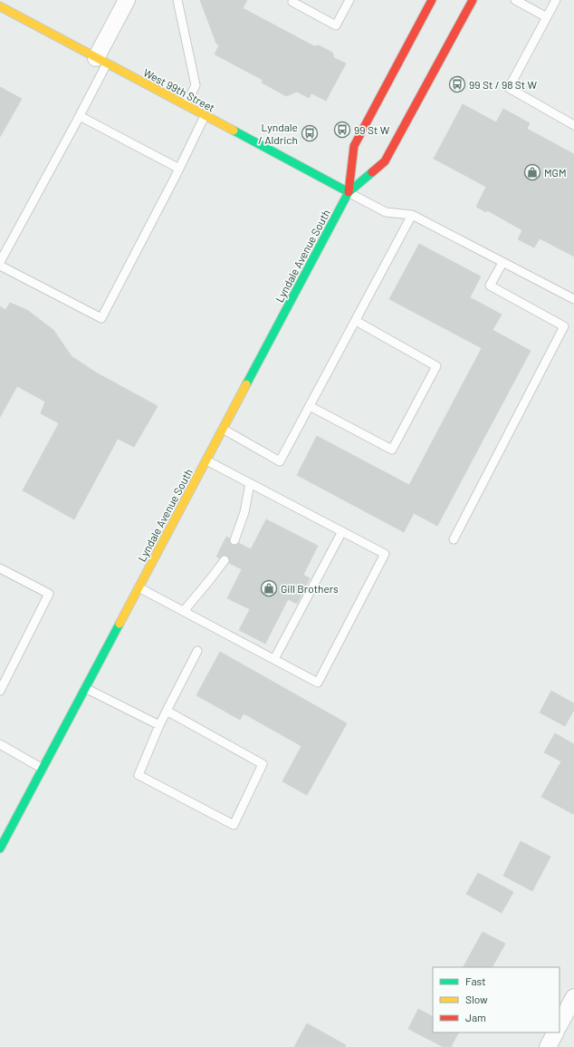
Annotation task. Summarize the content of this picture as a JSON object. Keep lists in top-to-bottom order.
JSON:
{
  "streets": {
    "street": ["West 99th Street", "Lyndale Avenue South"]
  },
  "crossings": [
    ["West 99th Street", "Lyndale Avenue South"]
  ],
  "places": {
    "bus stop": ["99 St / 98 St W", "99 St W", "Lyndale / Aldrich"],
    "shop": ["MGM", "Gill Brothers"]
  },
  "legend": ["Fast", "Slow", "Jam"]
}
